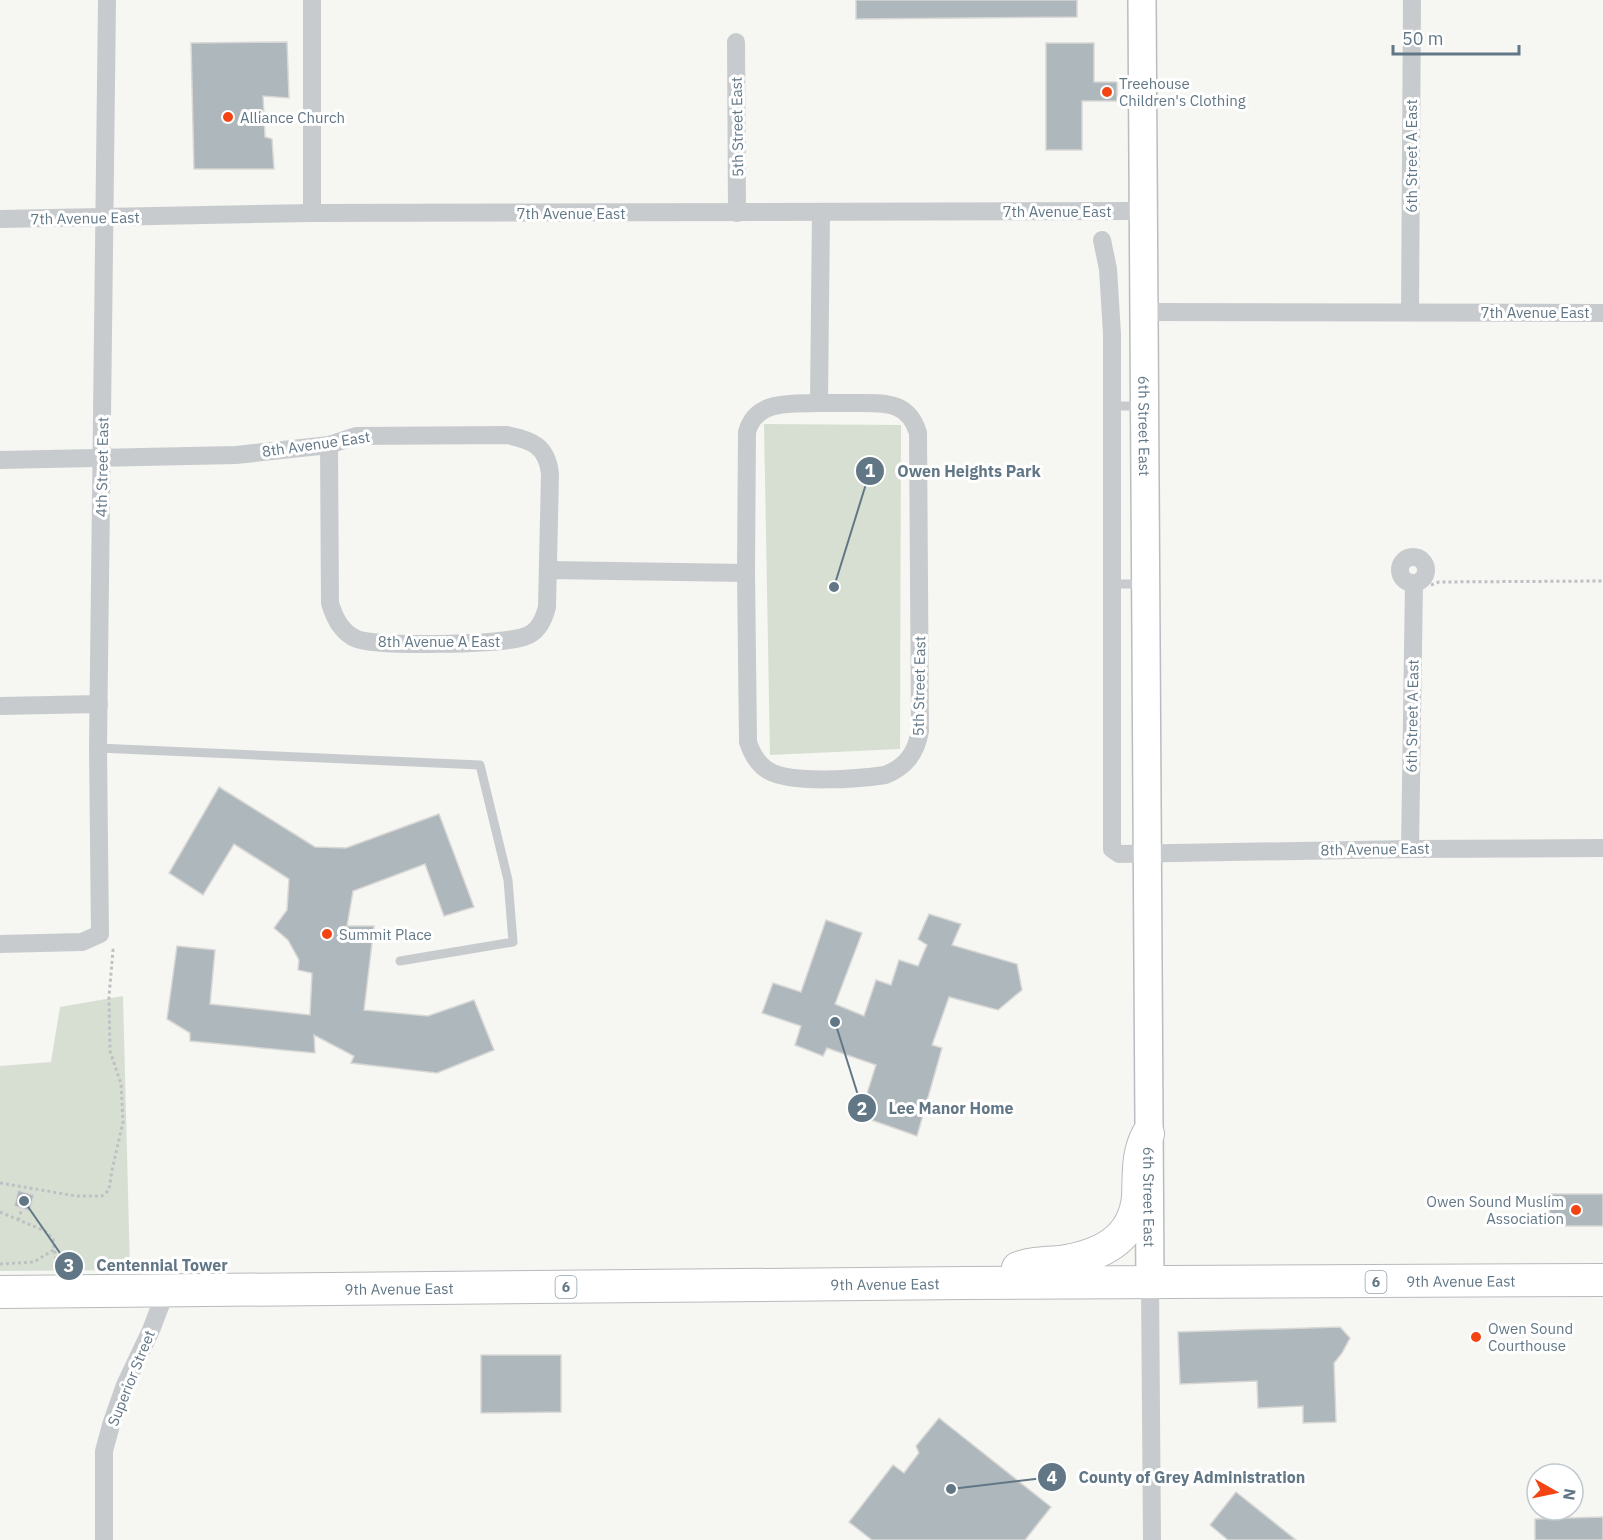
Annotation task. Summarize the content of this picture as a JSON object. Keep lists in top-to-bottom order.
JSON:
{
  "streets": {
    "highway": ["6", "9th Avenue East"],
    "main road": ["6th Street East"],
    "street": [
      "5th Street East",
      "6th Street A East",
      "7th Avenue East",
      "8th Avenue East",
      "4th Street East",
      "8th Avenue A East",
      "Superior Street"
    ]
  },
  "crossings": [
    ["5th Street East", "7th Avenue East"],
    ["6th Street A East", "7th Avenue East"],
    ["6th Street A East", "8th Avenue East"],
    ["7th Avenue East", "6th Street East"],
    ["7th Avenue East", "4th Street East"],
    ["6th Street East", "8th Avenue East"],
    ["6th Street East", "9th Avenue East"],
    ["8th Avenue East", "4th Street East"],
    ["8th Avenue East", "8th Avenue A East"],
    ["6", "9th Avenue East"],
    ["6", "Superior Street"],
    ["9th Avenue East", "Superior Street"]
  ],
  "places": [
    "Treehouse Children's Clothing",
    "Alliance Church",
    "Owen Heights Park",
    "Summit Place",
    "Lee Manor Home",
    "Centennial Tower",
    "Owen Sound Muslim Association",
    "Owen Sound Courthouse",
    "County of Grey Administration"
  ],
  "scale_bar": "50 m",
  "north": "right"
}
